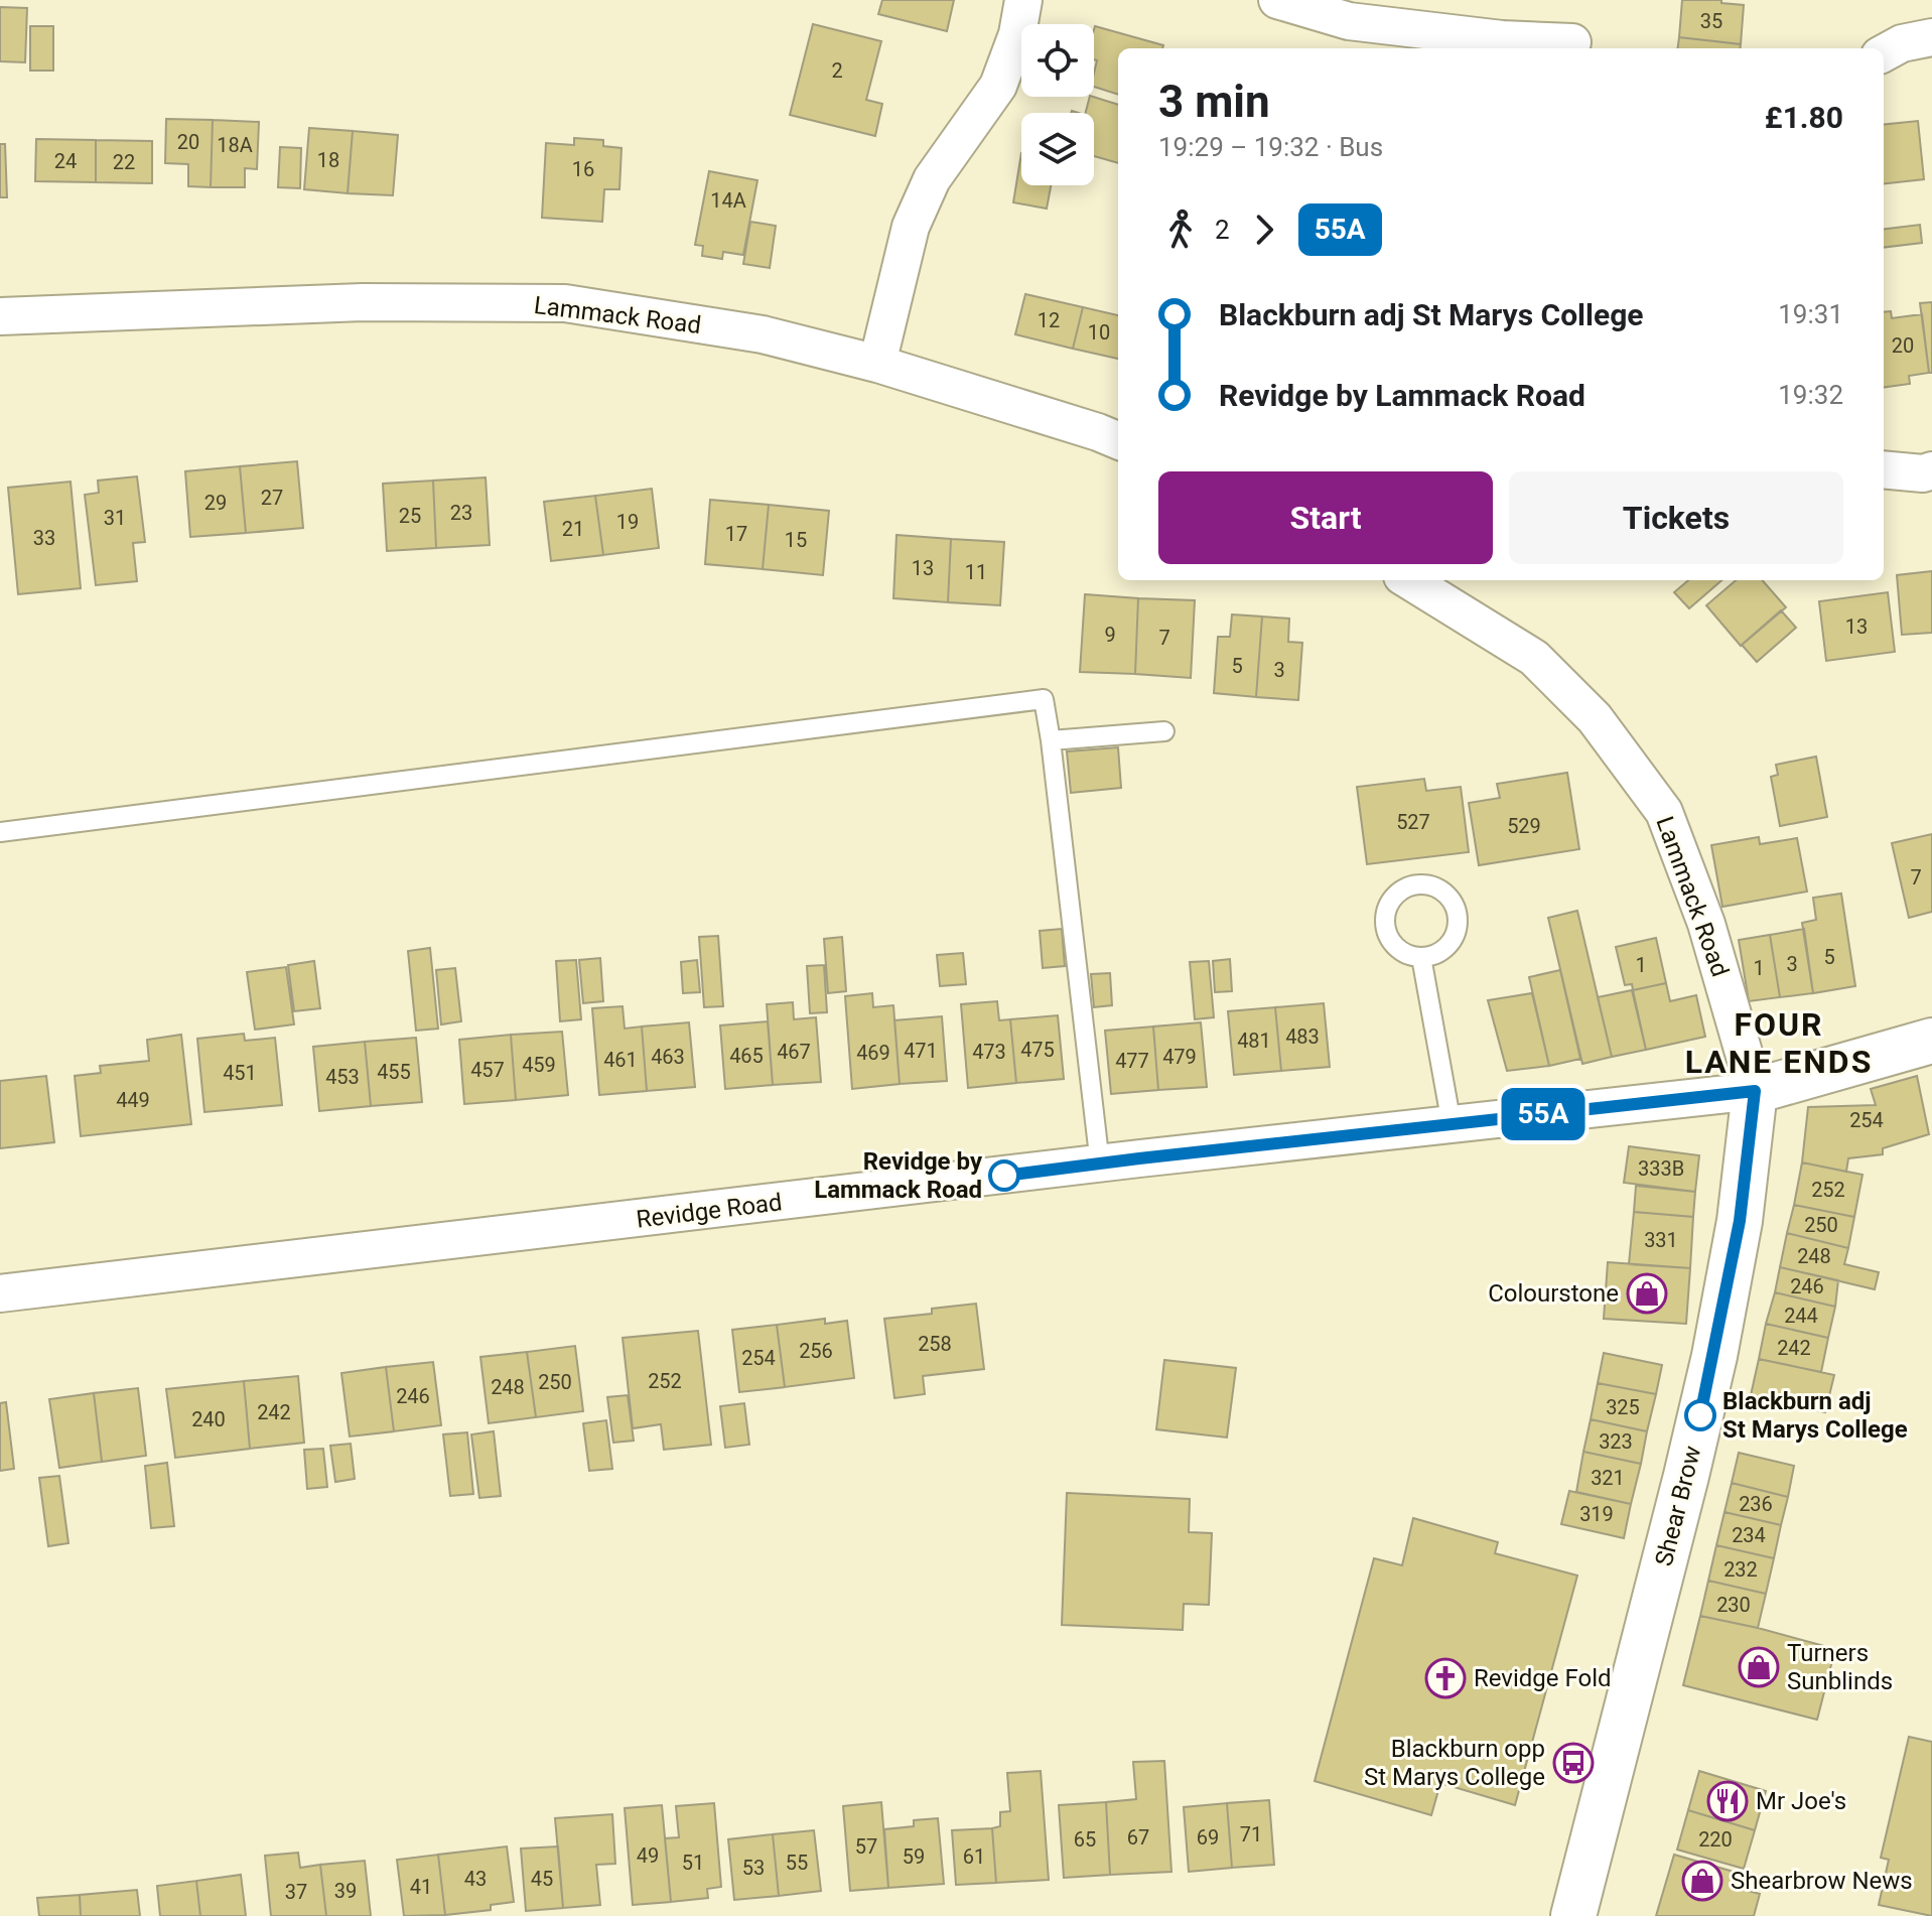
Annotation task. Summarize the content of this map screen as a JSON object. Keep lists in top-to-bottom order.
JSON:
{
  "streets": {
    "main road": ["Shear Brow"],
    "street": ["Lammack Road", "Revidge Road"]
  },
  "crossings": [
    ["Lammack Road", "Revidge Road"],
    ["Lammack Road", "Shear Brow"],
    ["Revidge Road", "Shear Brow"]
  ],
  "districts": ["FOUR LANE ENDS"],
  "places": {
    "other": ["Revidge by Lammack Road", "Blackburn adj St Marys College"],
    "shop": ["Colourstone", "Turners Sunblinds", "Shearbrow News"],
    "church": ["Revidge Fold"],
    "bus stop": ["Blackburn opp St Marys College"],
    "restaurant": ["Mr Joe's"]
  },
  "lines": ["bus line 55A"],
  "house_numbers": [
    "35",
    "2",
    "20",
    "18A",
    "18",
    "24",
    "22",
    "16",
    "14A",
    "12",
    "10",
    "20",
    "27",
    "29",
    "23",
    "25",
    "31",
    "19",
    "21",
    "17",
    "33",
    "15",
    "13",
    "11",
    "13",
    "9",
    "7",
    "5",
    "3",
    "527",
    "529",
    "7",
    "5",
    "3",
    "1",
    "1",
    "483",
    "481",
    "475",
    "471",
    "467",
    "473",
    "469",
    "465",
    "463",
    "479",
    "461",
    "477",
    "459",
    "457",
    "455",
    "451",
    "453",
    "449",
    "254",
    "333B",
    "252",
    "250",
    "331",
    "248",
    "246",
    "244",
    "258",
    "242",
    "256",
    "254",
    "252",
    "250",
    "248",
    "246",
    "325",
    "242",
    "240",
    "323",
    "321",
    "236",
    "319",
    "234",
    "232",
    "230",
    "71",
    "67",
    "69",
    "65",
    "220",
    "57",
    "49",
    "59",
    "61",
    "51",
    "55",
    "53",
    "43",
    "45",
    "41",
    "39",
    "37"
  ],
  "page": {
    "on_map": "55A",
    "heading": ["3 min", "19:29 – 19:32 · Bus", "£1.80"],
    "legs": ["2", "55A"],
    "list": [
      {
        "name": "Blackburn adj St Marys College",
        "value": "19:31"
      },
      {
        "name": "Revidge by Lammack Road",
        "value": "19:32"
      }
    ],
    "buttons": ["Start", "Tickets"]
  }
}
